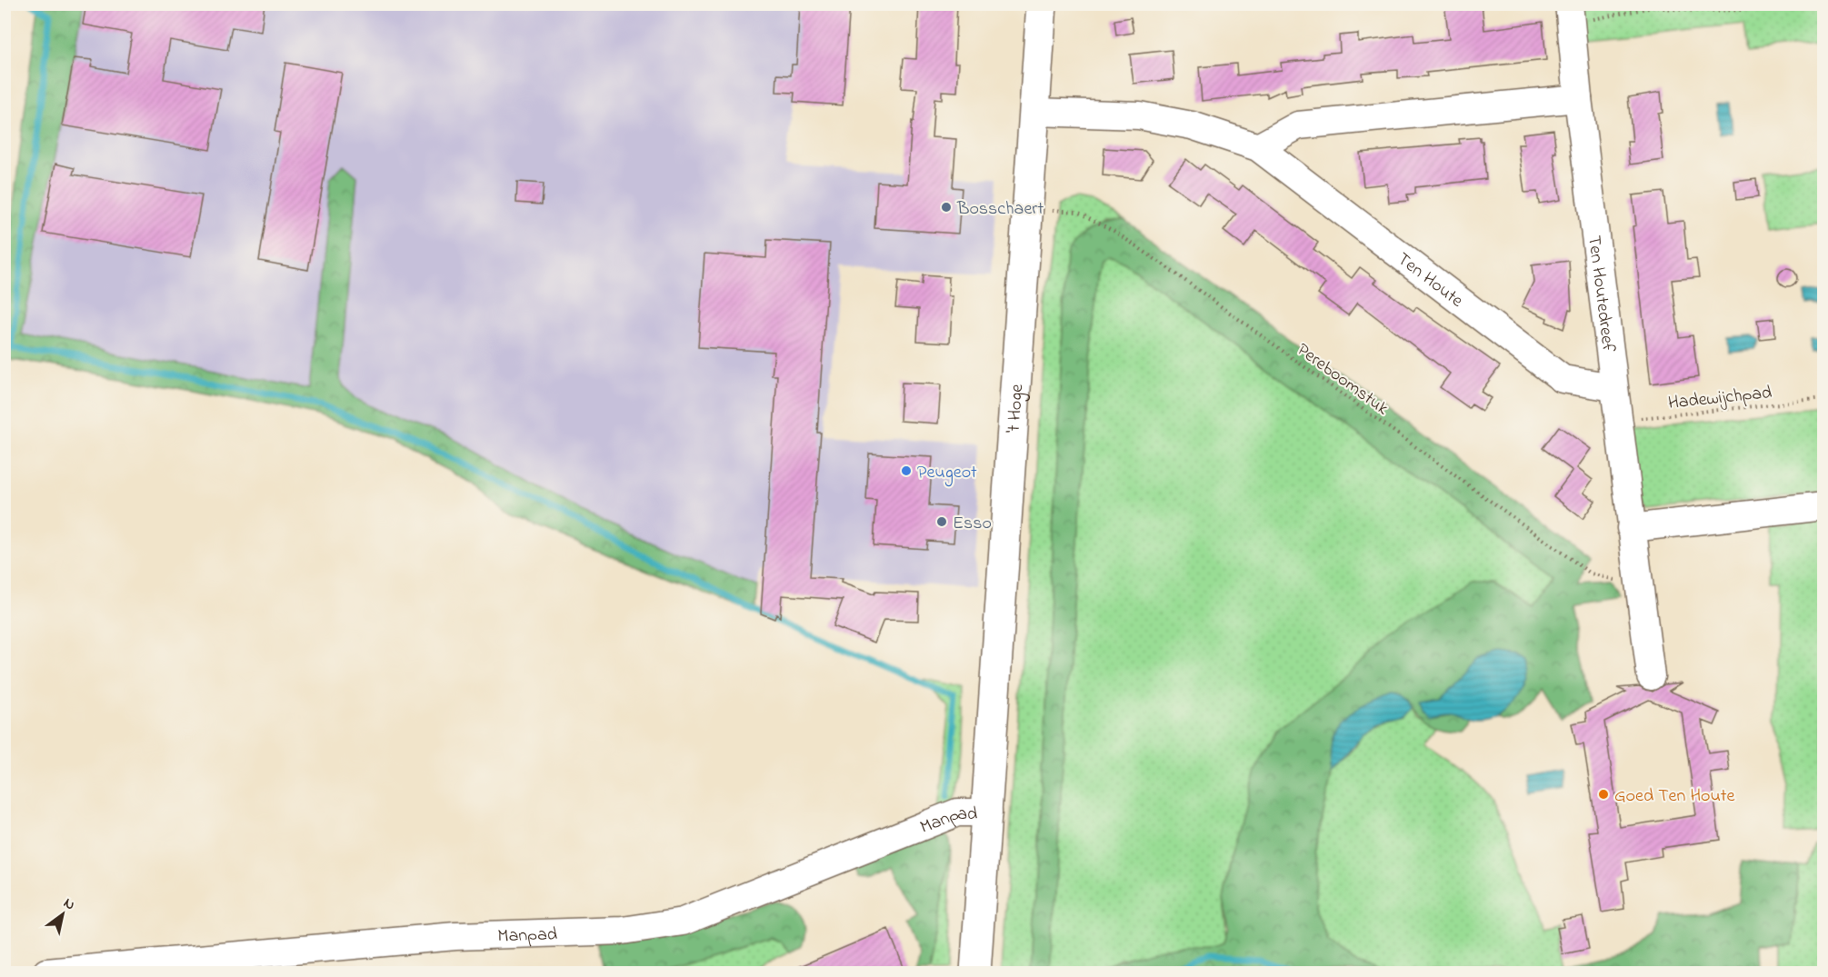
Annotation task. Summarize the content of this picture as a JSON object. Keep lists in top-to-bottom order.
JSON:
{
  "streets": {
    "main road": ["'t Hoge"],
    "street": ["Ten Houte", "Ten Houtedreef", "Manpad"],
    "path": ["Pereboomstuk", "Hadewijchpad"]
  },
  "crossings": [
    ["Ten Houte", "Ten Houtedreef"],
    ["Ten Houte", "'t Hoge"],
    ["Ten Houtedreef", "Pereboomstuk"],
    ["Ten Houtedreef", "Hadewijchpad"],
    ["Pereboomstuk", "'t Hoge"],
    ["'t Hoge", "Manpad"]
  ],
  "places": [
    "Bosschaert",
    "Peugeot",
    "Esso",
    "Goed Ten Houte"
  ],
  "north": "top right"
}
